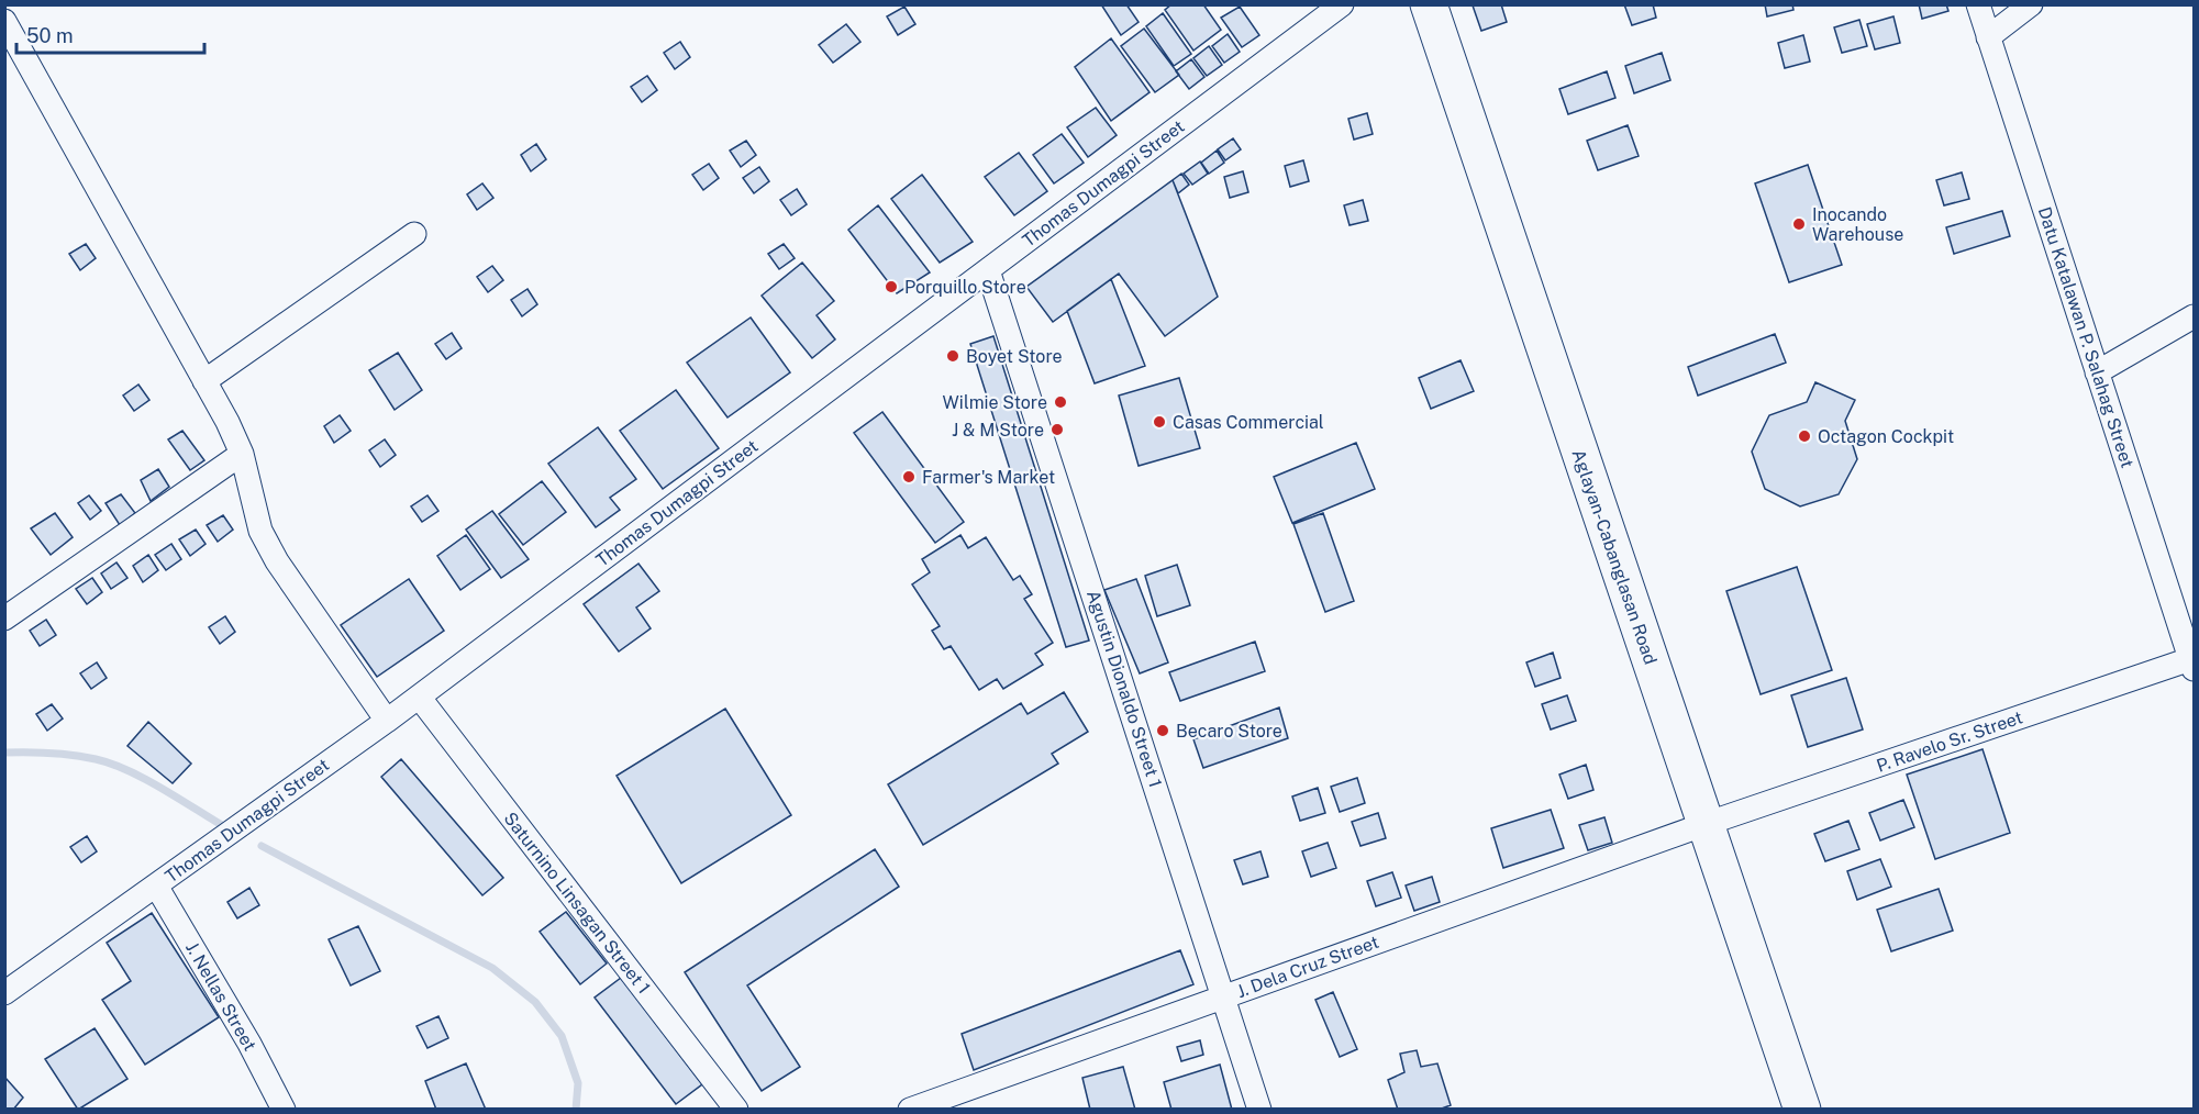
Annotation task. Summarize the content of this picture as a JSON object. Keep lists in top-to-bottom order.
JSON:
{
  "streets": {
    "main road": ["Aglayan-Cabanglasan Road"],
    "street": [
      "Thomas Dumagpi Street",
      "Datu Katalawan P. Salahag Street",
      "Agustin Dionaldo Street 1",
      "P. Ravelo Sr. Street",
      "Saturnino Linsagan Street 1",
      "J. Dela Cruz Street",
      "J. Nellas Street"
    ]
  },
  "crossings": [
    ["Thomas Dumagpi Street", "Agustin Dionaldo Street 1"],
    ["Thomas Dumagpi Street", "Saturnino Linsagan Street 1"],
    ["Thomas Dumagpi Street", "J. Nellas Street"],
    ["Datu Katalawan P. Salahag Street", "P. Ravelo Sr. Street"],
    ["Aglayan-Cabanglasan Road", "P. Ravelo Sr. Street"],
    ["Aglayan-Cabanglasan Road", "J. Dela Cruz Street"],
    ["Agustin Dionaldo Street 1", "J. Dela Cruz Street"],
    ["P. Ravelo Sr. Street", "J. Dela Cruz Street"]
  ],
  "places": [
    "Inocando Warehouse",
    "Porquillo Store",
    "Boyet Store",
    "Wilmie Store",
    "Casas Commercial",
    "J & M Store",
    "Octagon Cockpit",
    "Farmer's Market",
    "Becaro Store"
  ],
  "scale_bar": "50 m"
}
